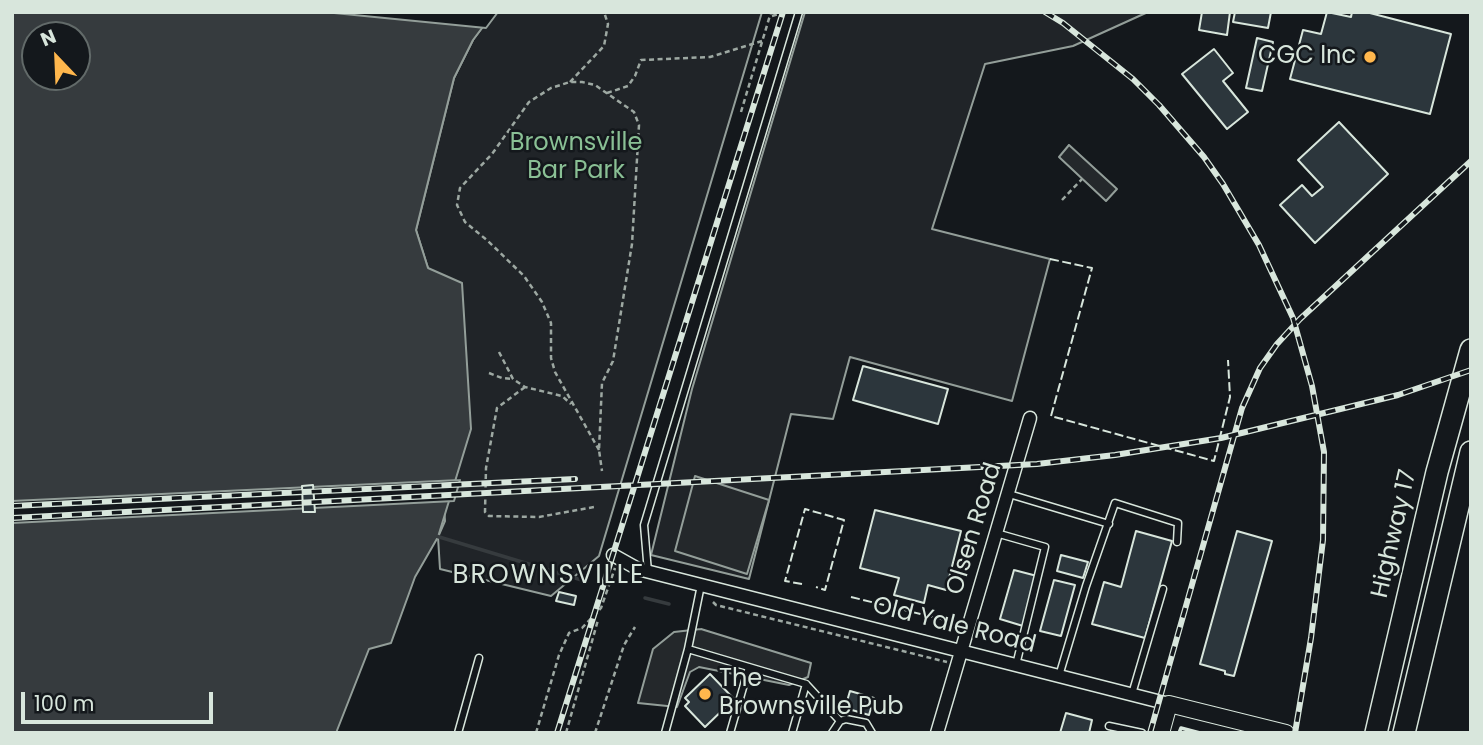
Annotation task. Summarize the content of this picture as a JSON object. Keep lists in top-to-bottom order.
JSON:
{
  "streets": {
    "highway": ["Highway 17"],
    "street": ["Olsen Road", "Old Yale Road"]
  },
  "crossings": [
    ["Olsen Road", "Old Yale Road"]
  ],
  "districts": ["BROWNSVILLE"],
  "parks": ["Brownsville Bar Park"],
  "places": ["CGC Inc", "The Brownsville Pub"],
  "scale_bar": "100 m",
  "north": "top left"
}
